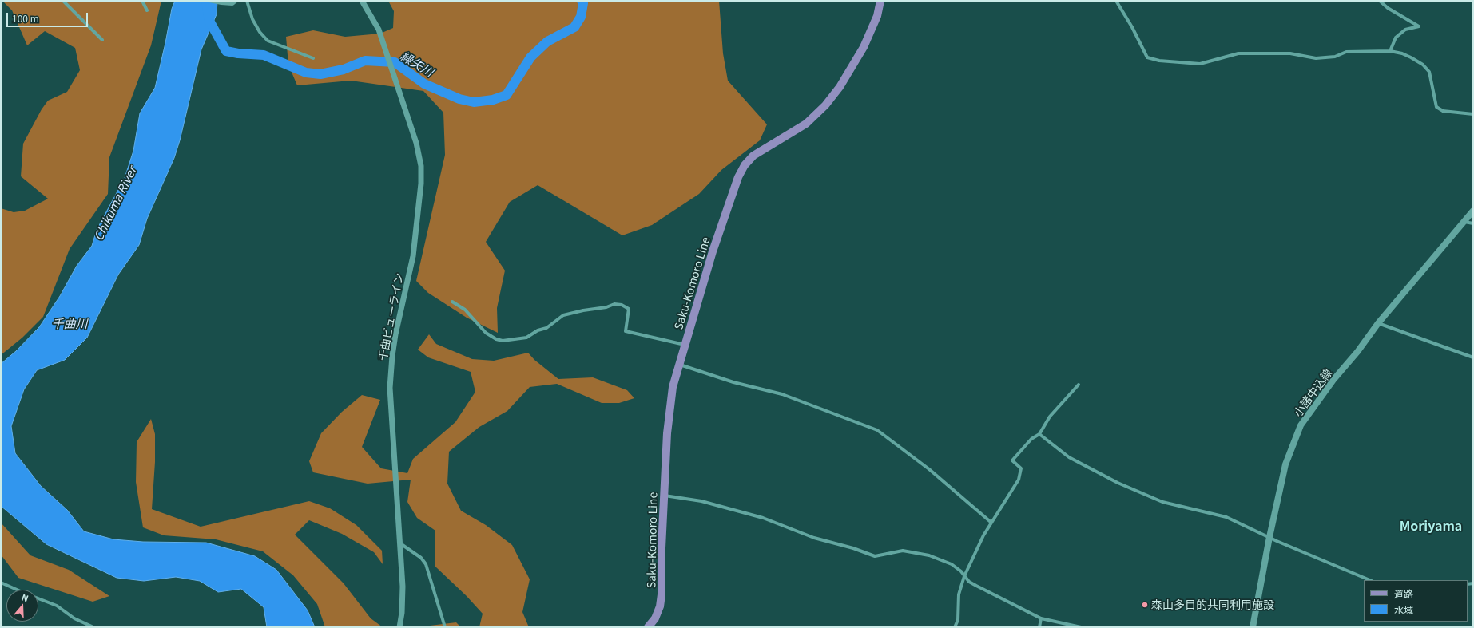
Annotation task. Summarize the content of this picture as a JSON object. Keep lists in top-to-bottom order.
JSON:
{
  "streets": {
    "main road": ["Saku-Komoro Line", "小諸中込線"],
    "street": ["千曲ビューライン"]
  },
  "districts": ["Moriyama"],
  "water": ["繰矢川", "Chikuma River", "千曲川"],
  "places": ["森山多目的共同利用施設"],
  "legend": ["道路", "水域"],
  "scale_bar": "100 m",
  "north": "top"
}
